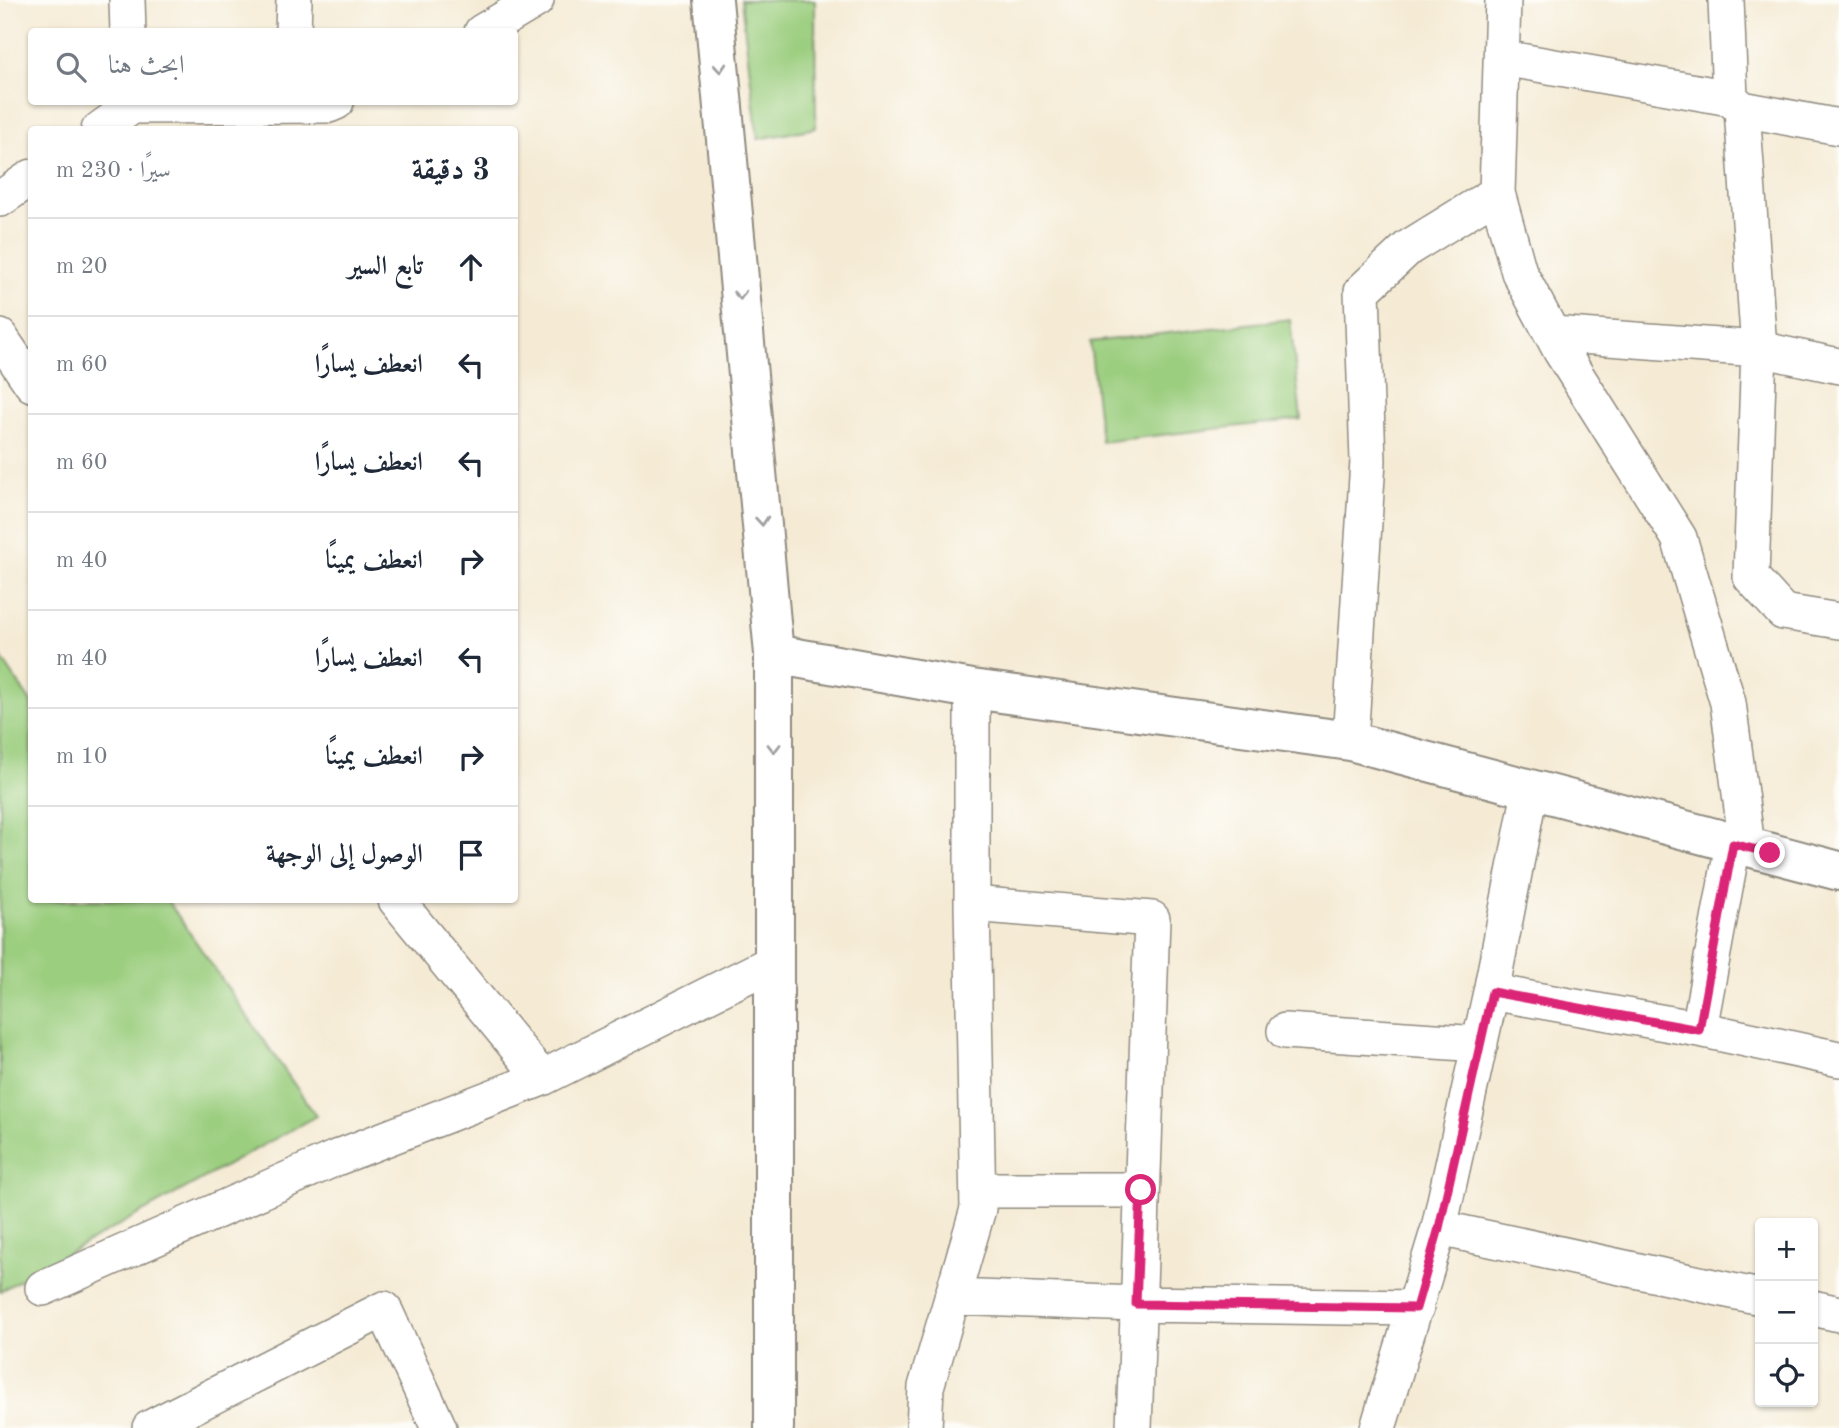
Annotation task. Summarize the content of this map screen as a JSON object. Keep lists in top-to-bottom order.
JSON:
{
  "page": {
    "search": "ابحث هنا",
    "heading": ["3 دقيقة", "سيرًا · 230 m"],
    "list": [
      ["تابع السير", "20 m"],
      ["انعطف يسارًا", "60 m"],
      ["انعطف يسارًا", "60 m"],
      ["انعطف يمينًا", "40 m"],
      ["انعطف يسارًا", "40 m"],
      ["انعطف يمينًا", "10 m"],
      "الوصول إلى الوجهة"
    ],
    "map_buttons": ["+", "−"]
  }
}
